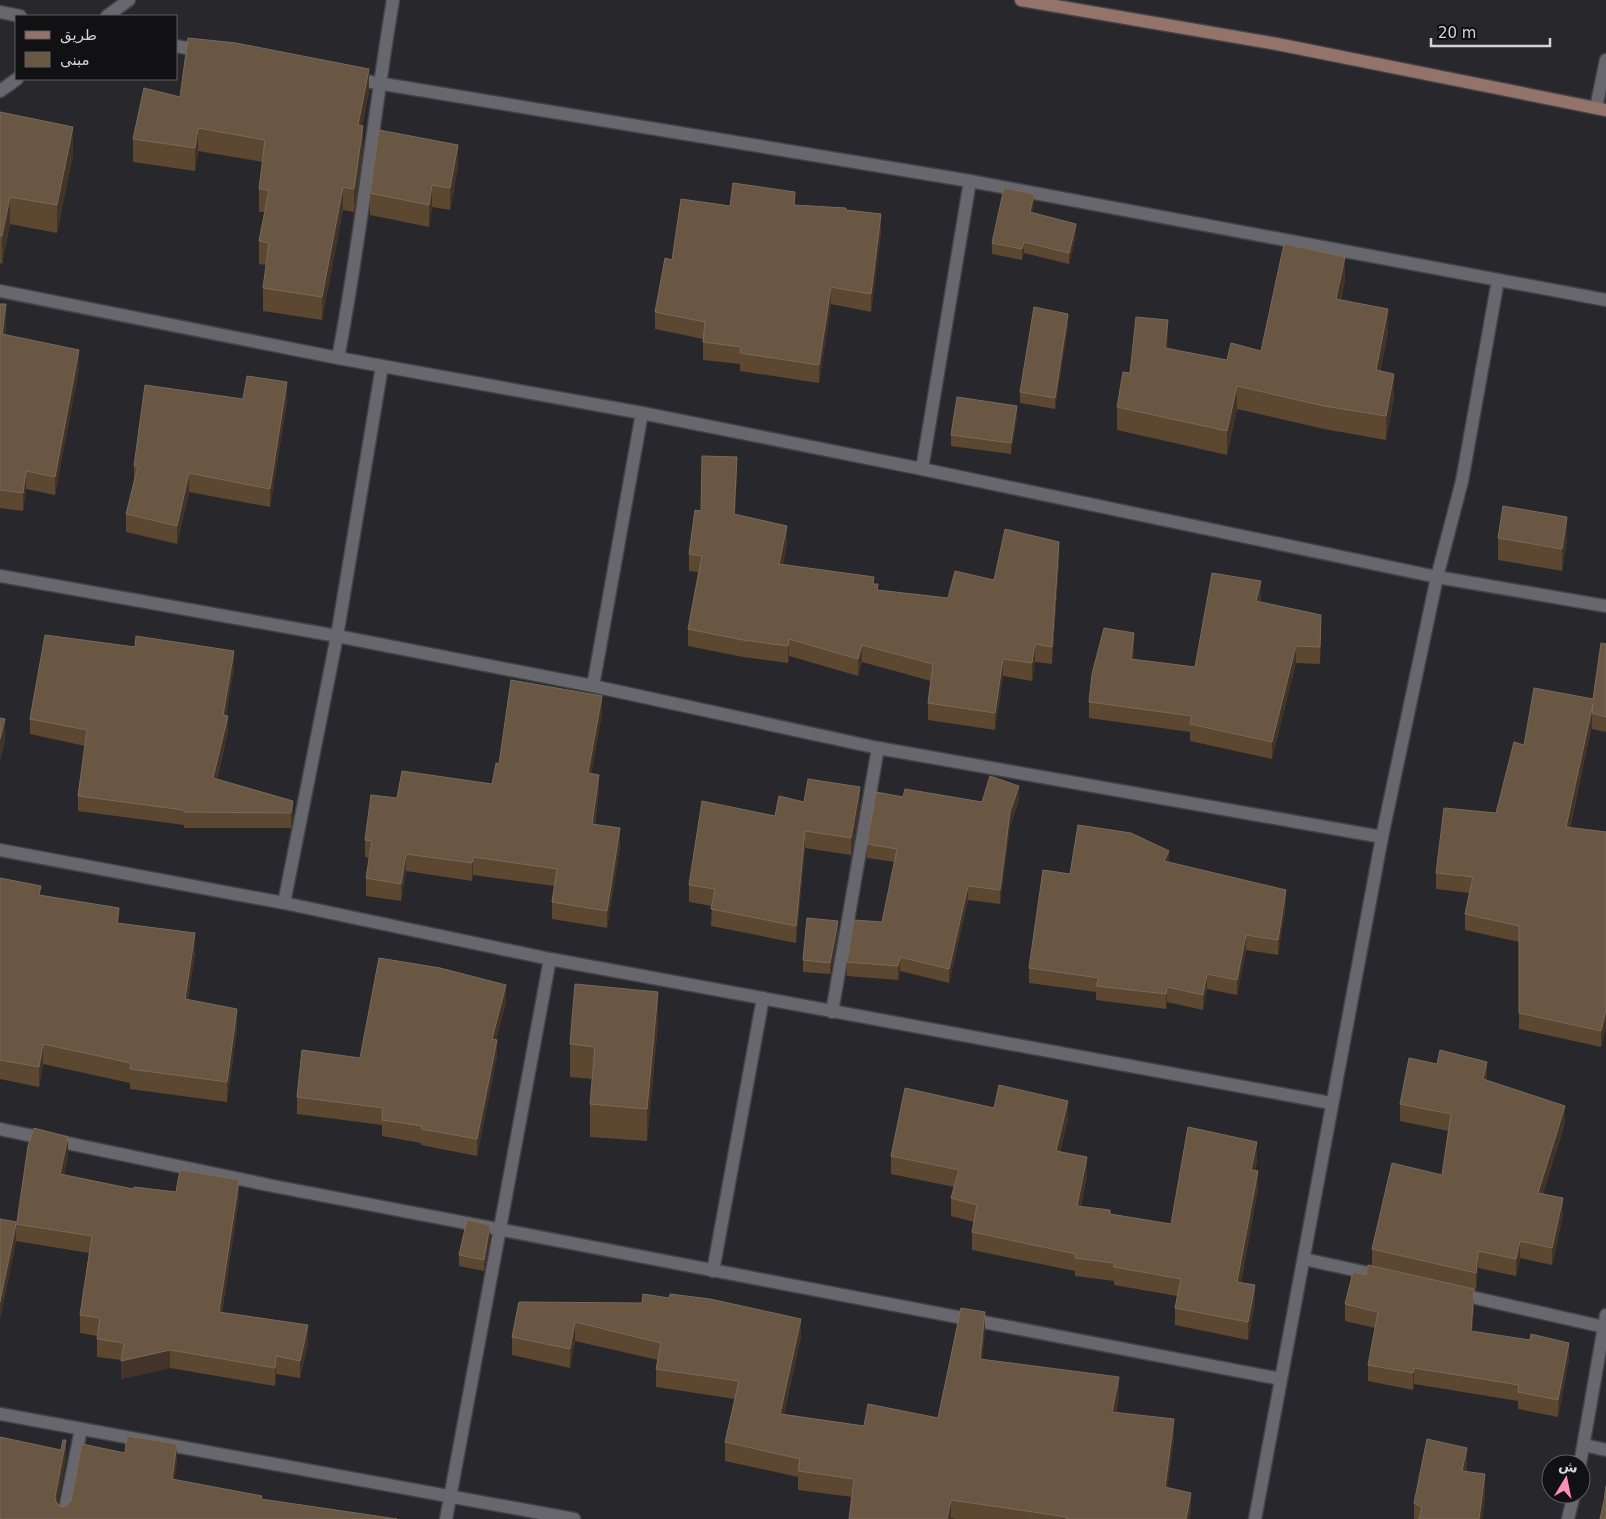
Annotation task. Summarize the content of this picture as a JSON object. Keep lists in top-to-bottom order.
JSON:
{
  "legend": ["طريق", "مبنى"],
  "scale_bar": "20 m",
  "north": "top"
}
